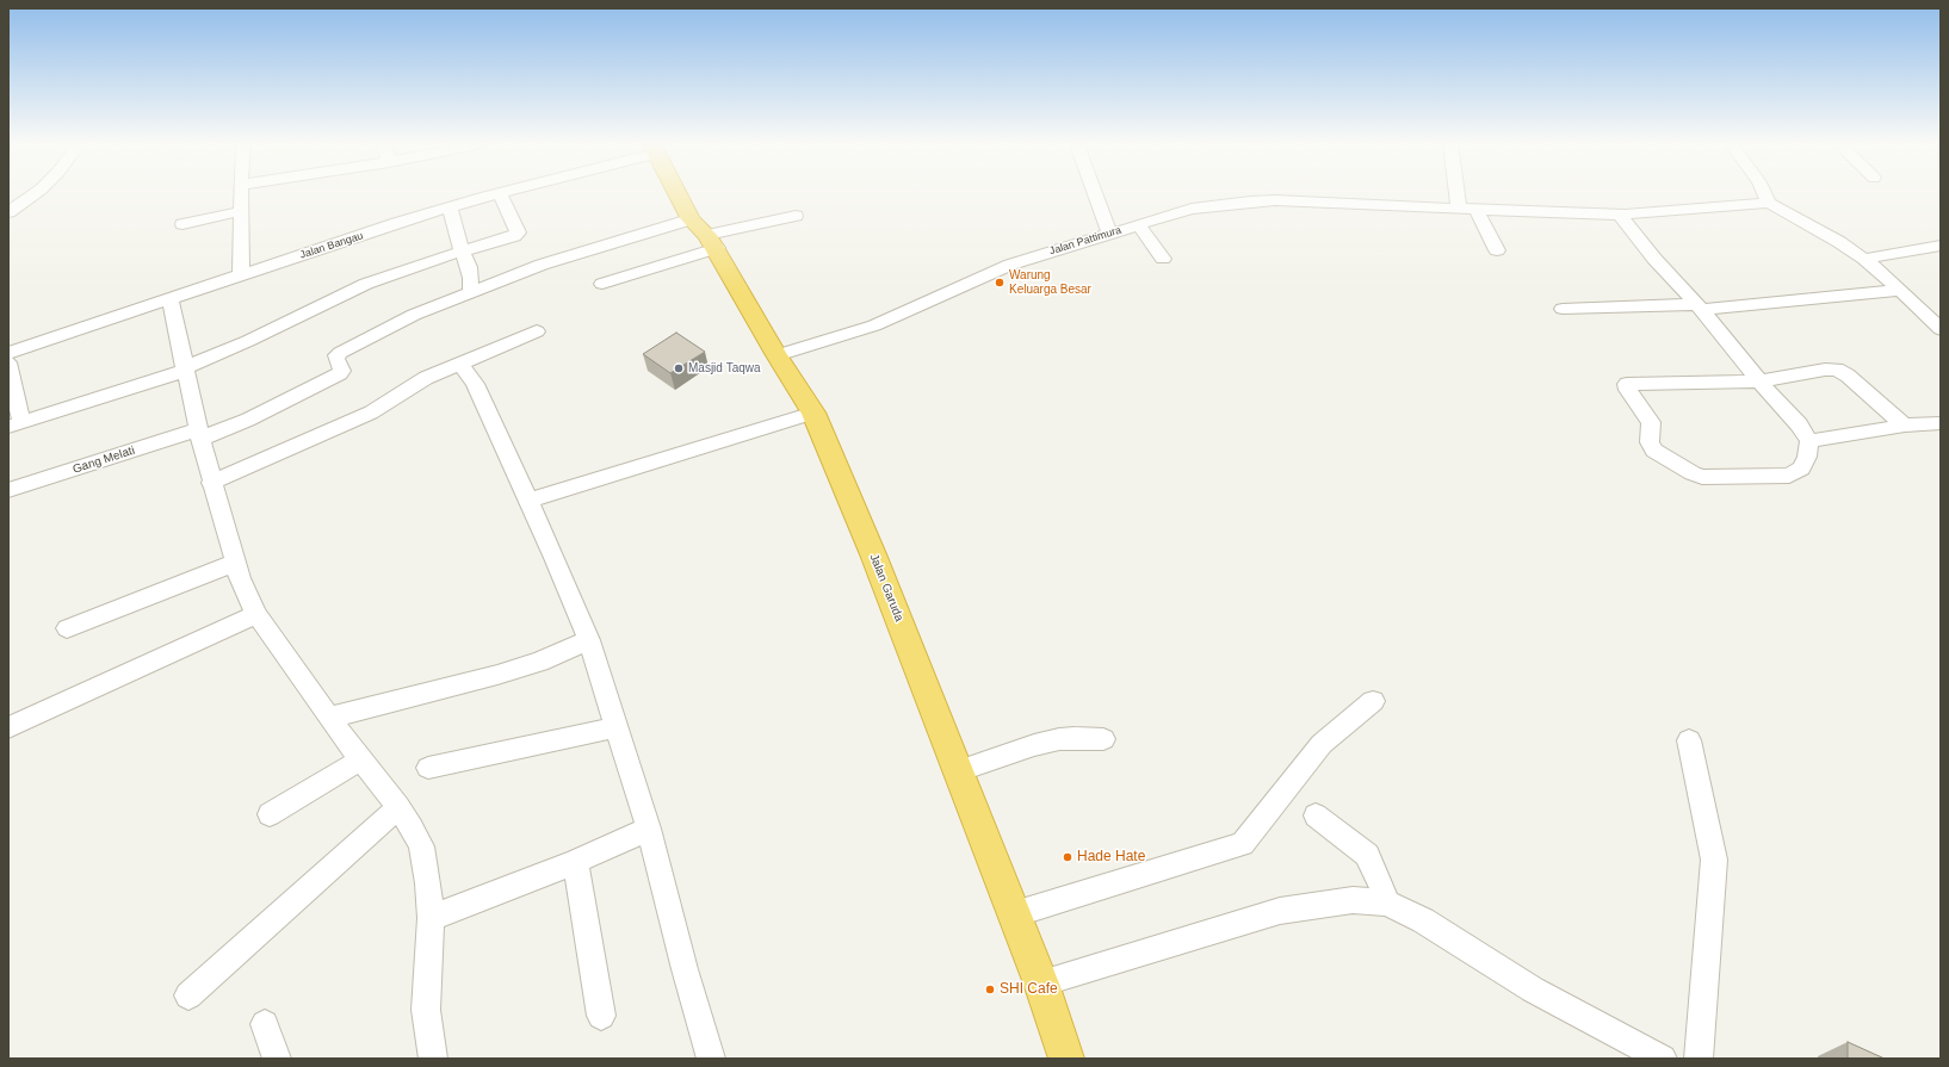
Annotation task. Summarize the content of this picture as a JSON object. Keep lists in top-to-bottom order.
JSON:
{
  "streets": {
    "highway": ["Jalan Garuda"],
    "street": ["Jalan Pattimura", "Jalan Bangau", "Gang Melati"]
  },
  "crossings": [
    ["Jalan Pattimura", "Jalan Garuda"]
  ],
  "places": [
    "Warung Keluarga Besar",
    "Masjid Taqwa",
    "Hade Hate",
    "SHI Cafe"
  ]
}
